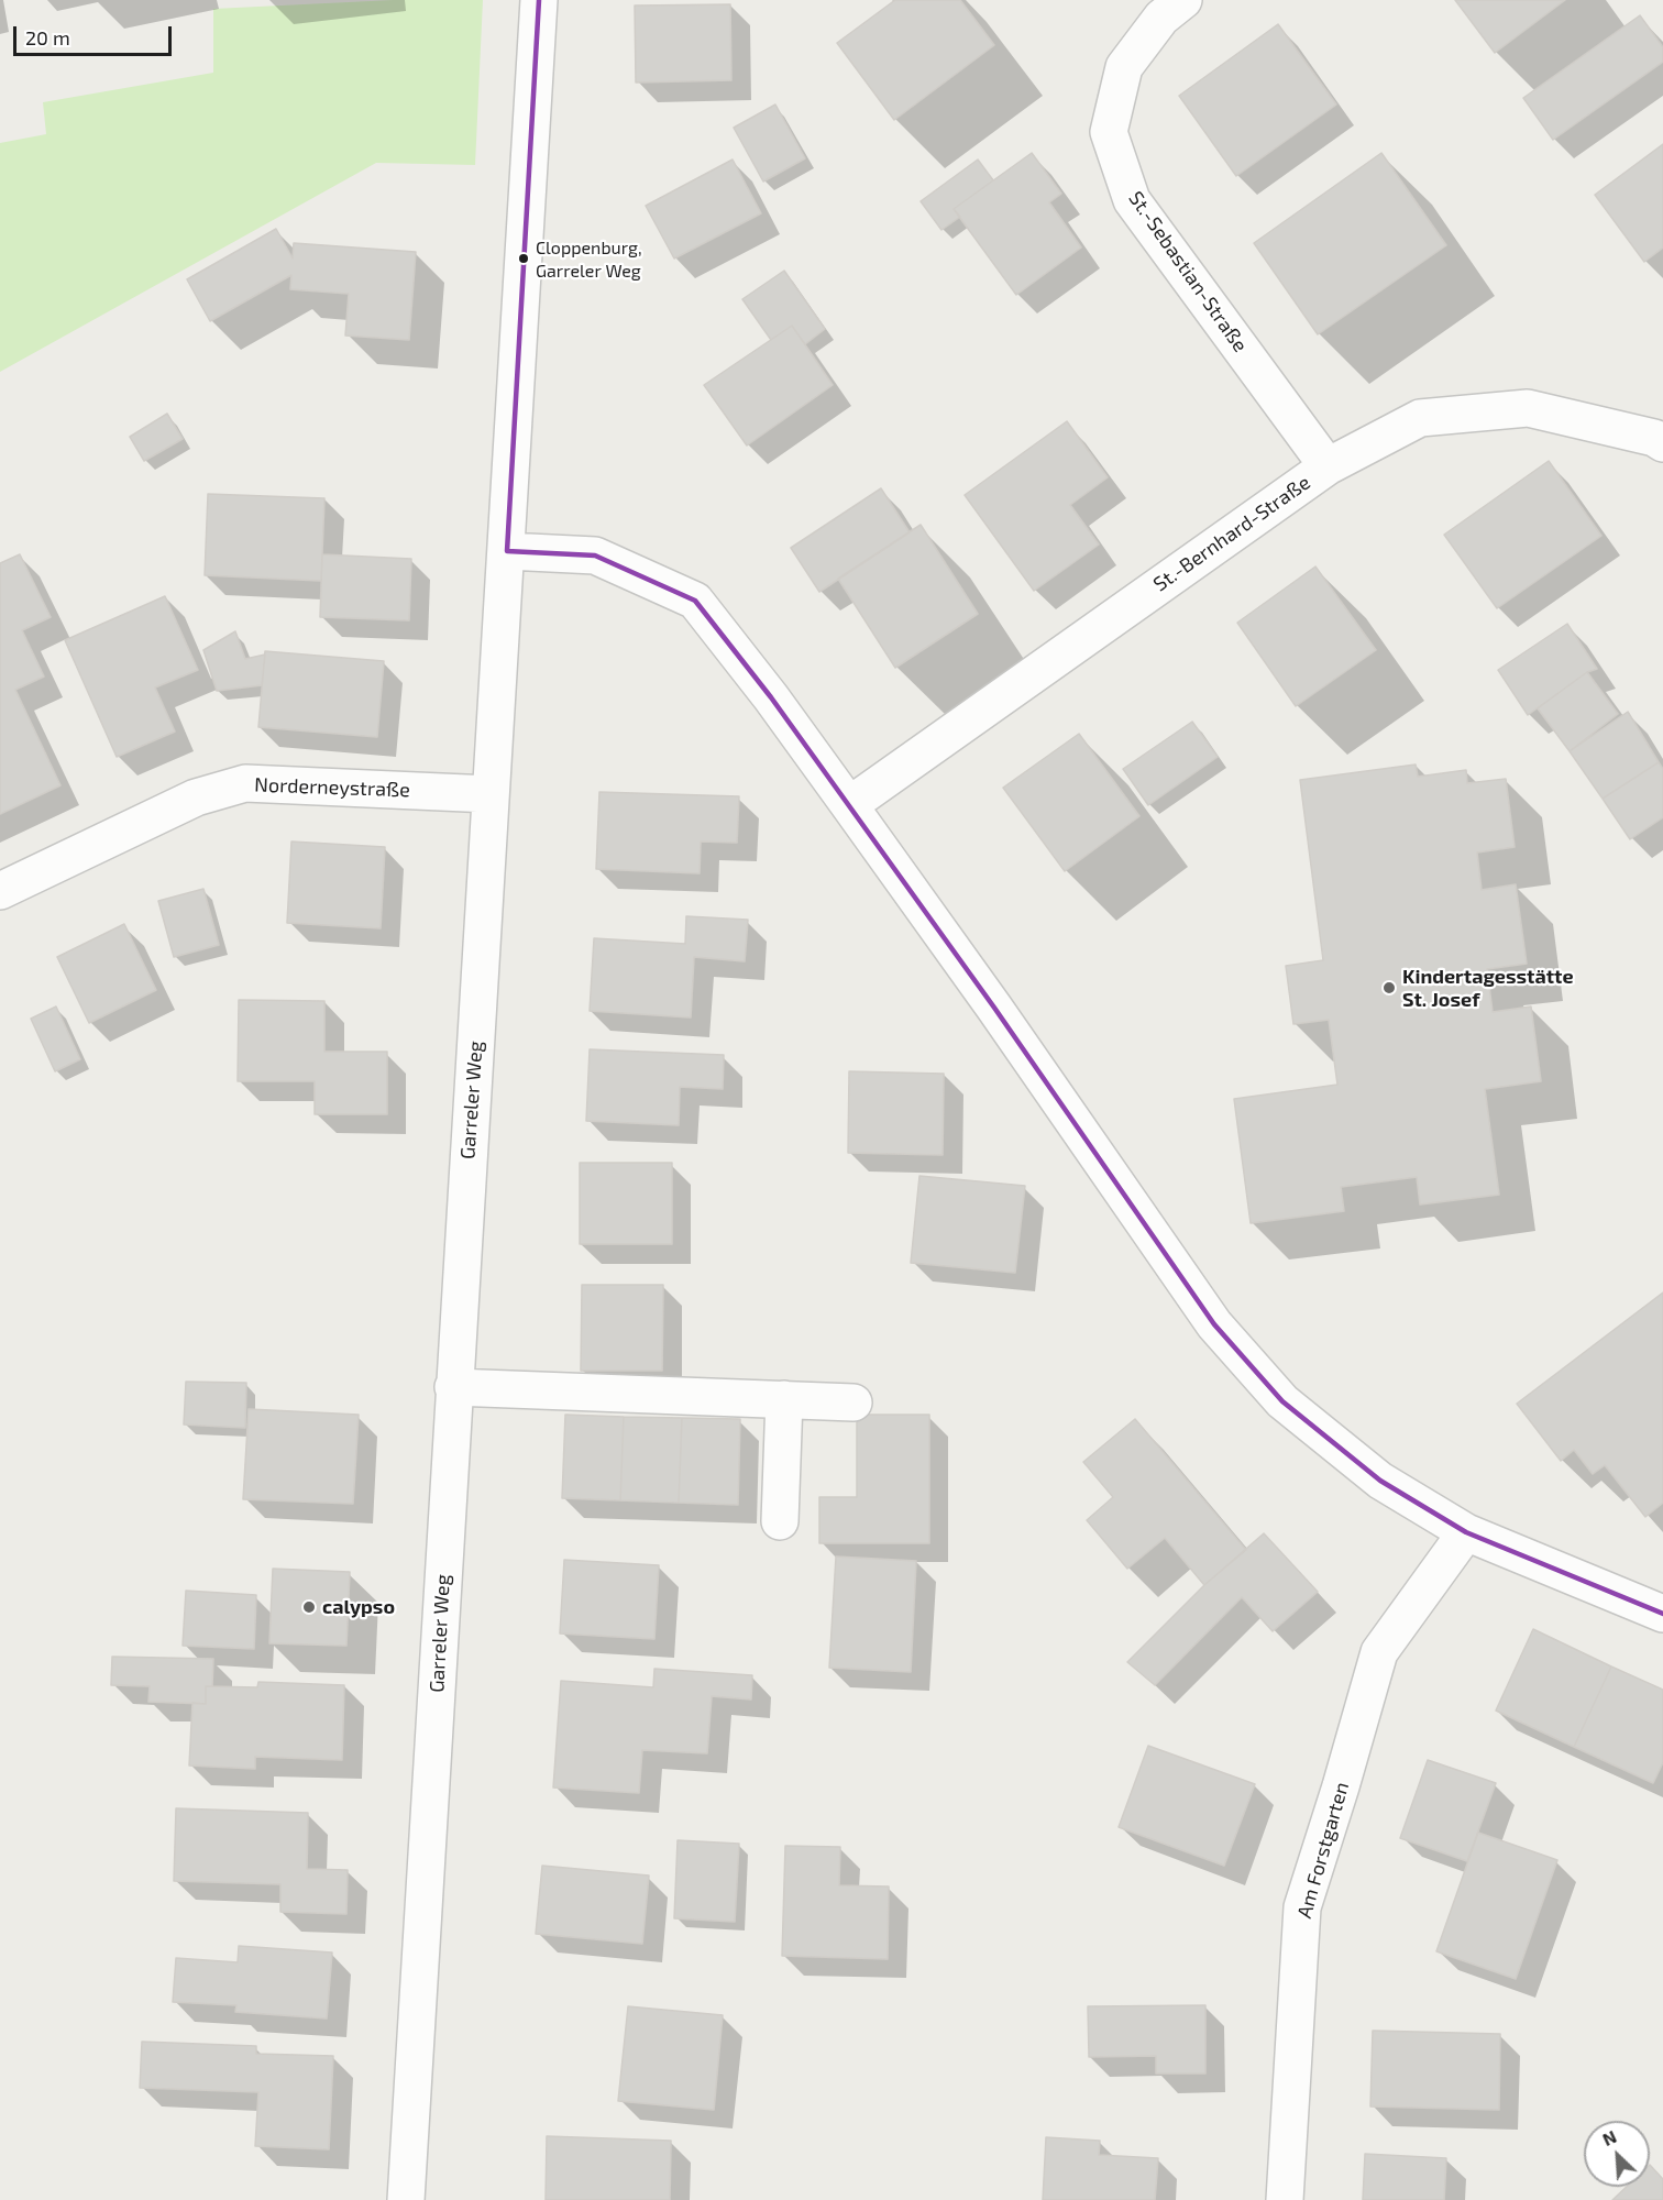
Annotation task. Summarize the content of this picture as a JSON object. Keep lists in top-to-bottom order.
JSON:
{
  "streets": {
    "street": [
      "St.-Sebastian-Straße",
      "St.-Bernhard-Straße",
      "Norderneystraße",
      "Garreler Weg",
      "Am Forstgarten"
    ]
  },
  "crossings": [
    ["St.-Sebastian-Straße", "St.-Bernhard-Straße"],
    ["Norderneystraße", "Garreler Weg"]
  ],
  "places": ["Cloppenburg, Garreler Weg", "Kindertagesstätte St. Josef", "calypso"],
  "scale_bar": "20 m",
  "north": "top left"
}
